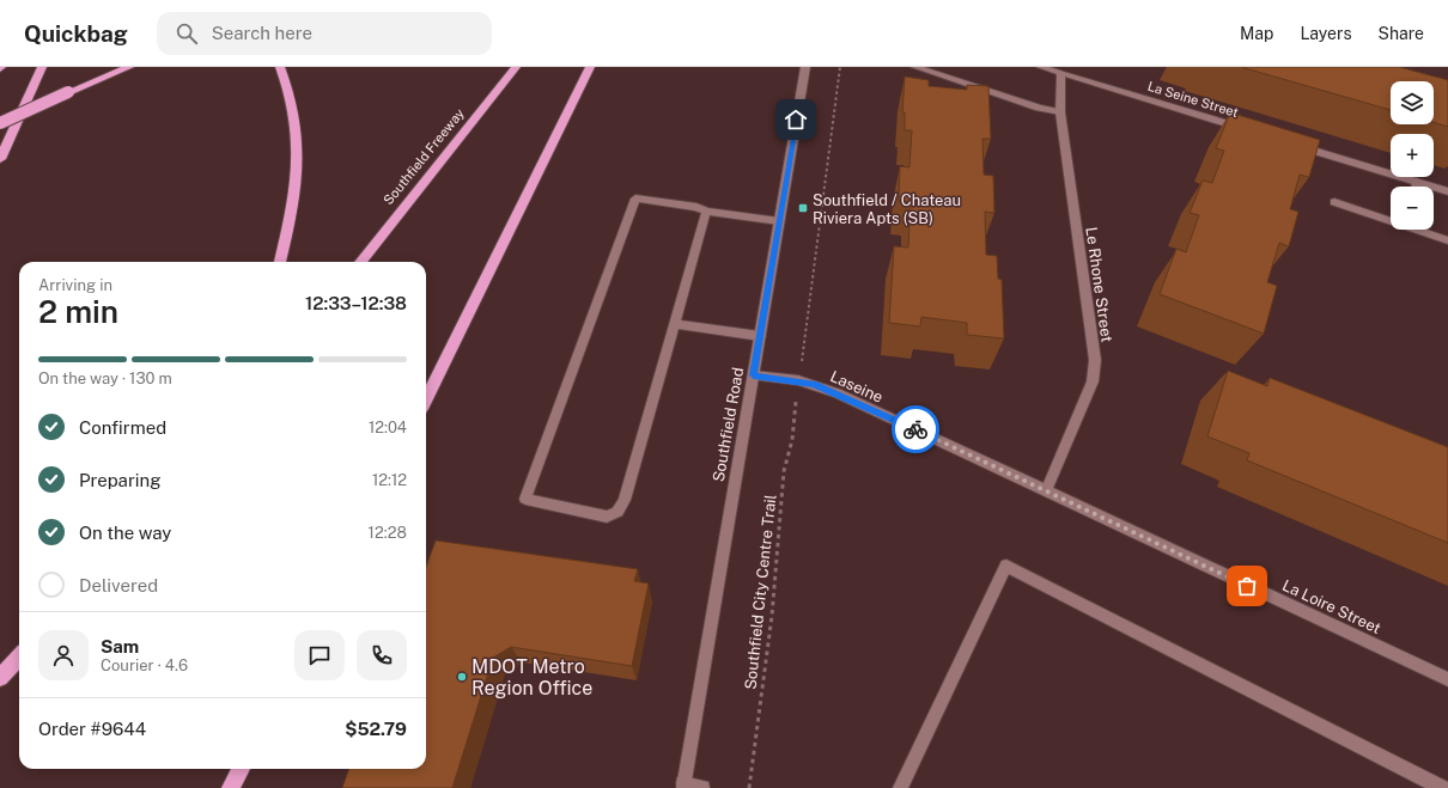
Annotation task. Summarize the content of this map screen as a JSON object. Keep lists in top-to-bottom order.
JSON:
{
  "streets": {
    "highway": ["Southfield Freeway"],
    "street": [
      "La Seine Street",
      "Le Rhone Street",
      "Laseine",
      "Southfield Road",
      "La Loire Street"
    ],
    "path": ["Southfield City Centre Trail"]
  },
  "crossings": [
    ["La Seine Street", "Le Rhone Street"],
    ["Le Rhone Street", "Laseine"],
    ["Le Rhone Street", "La Loire Street"],
    ["Laseine", "Southfield Road"],
    ["Laseine", "La Loire Street"]
  ],
  "places": {
    "transit": ["Southfield / Chateau Riviera Apts (SB)"],
    "other": ["MDOT Metro Region Office"]
  },
  "page": {
    "header": "Quickbag",
    "search": "Search here",
    "nav": ["Map", "Layers", "Share"],
    "map_buttons": ["+", "−"],
    "heading": ["2 min", "Arriving in", "12:33–12:38"],
    "panel": [
      "Sam",
      "Courier · 4.6",
      "Order #9644",
      "$52.79"
    ],
    "bar": "On the way · 130 m",
    "list": [
      ["Confirmed", "12:04"],
      ["Preparing", "12:12"],
      ["On the way", "12:28"],
      "Delivered"
    ]
  }
}
